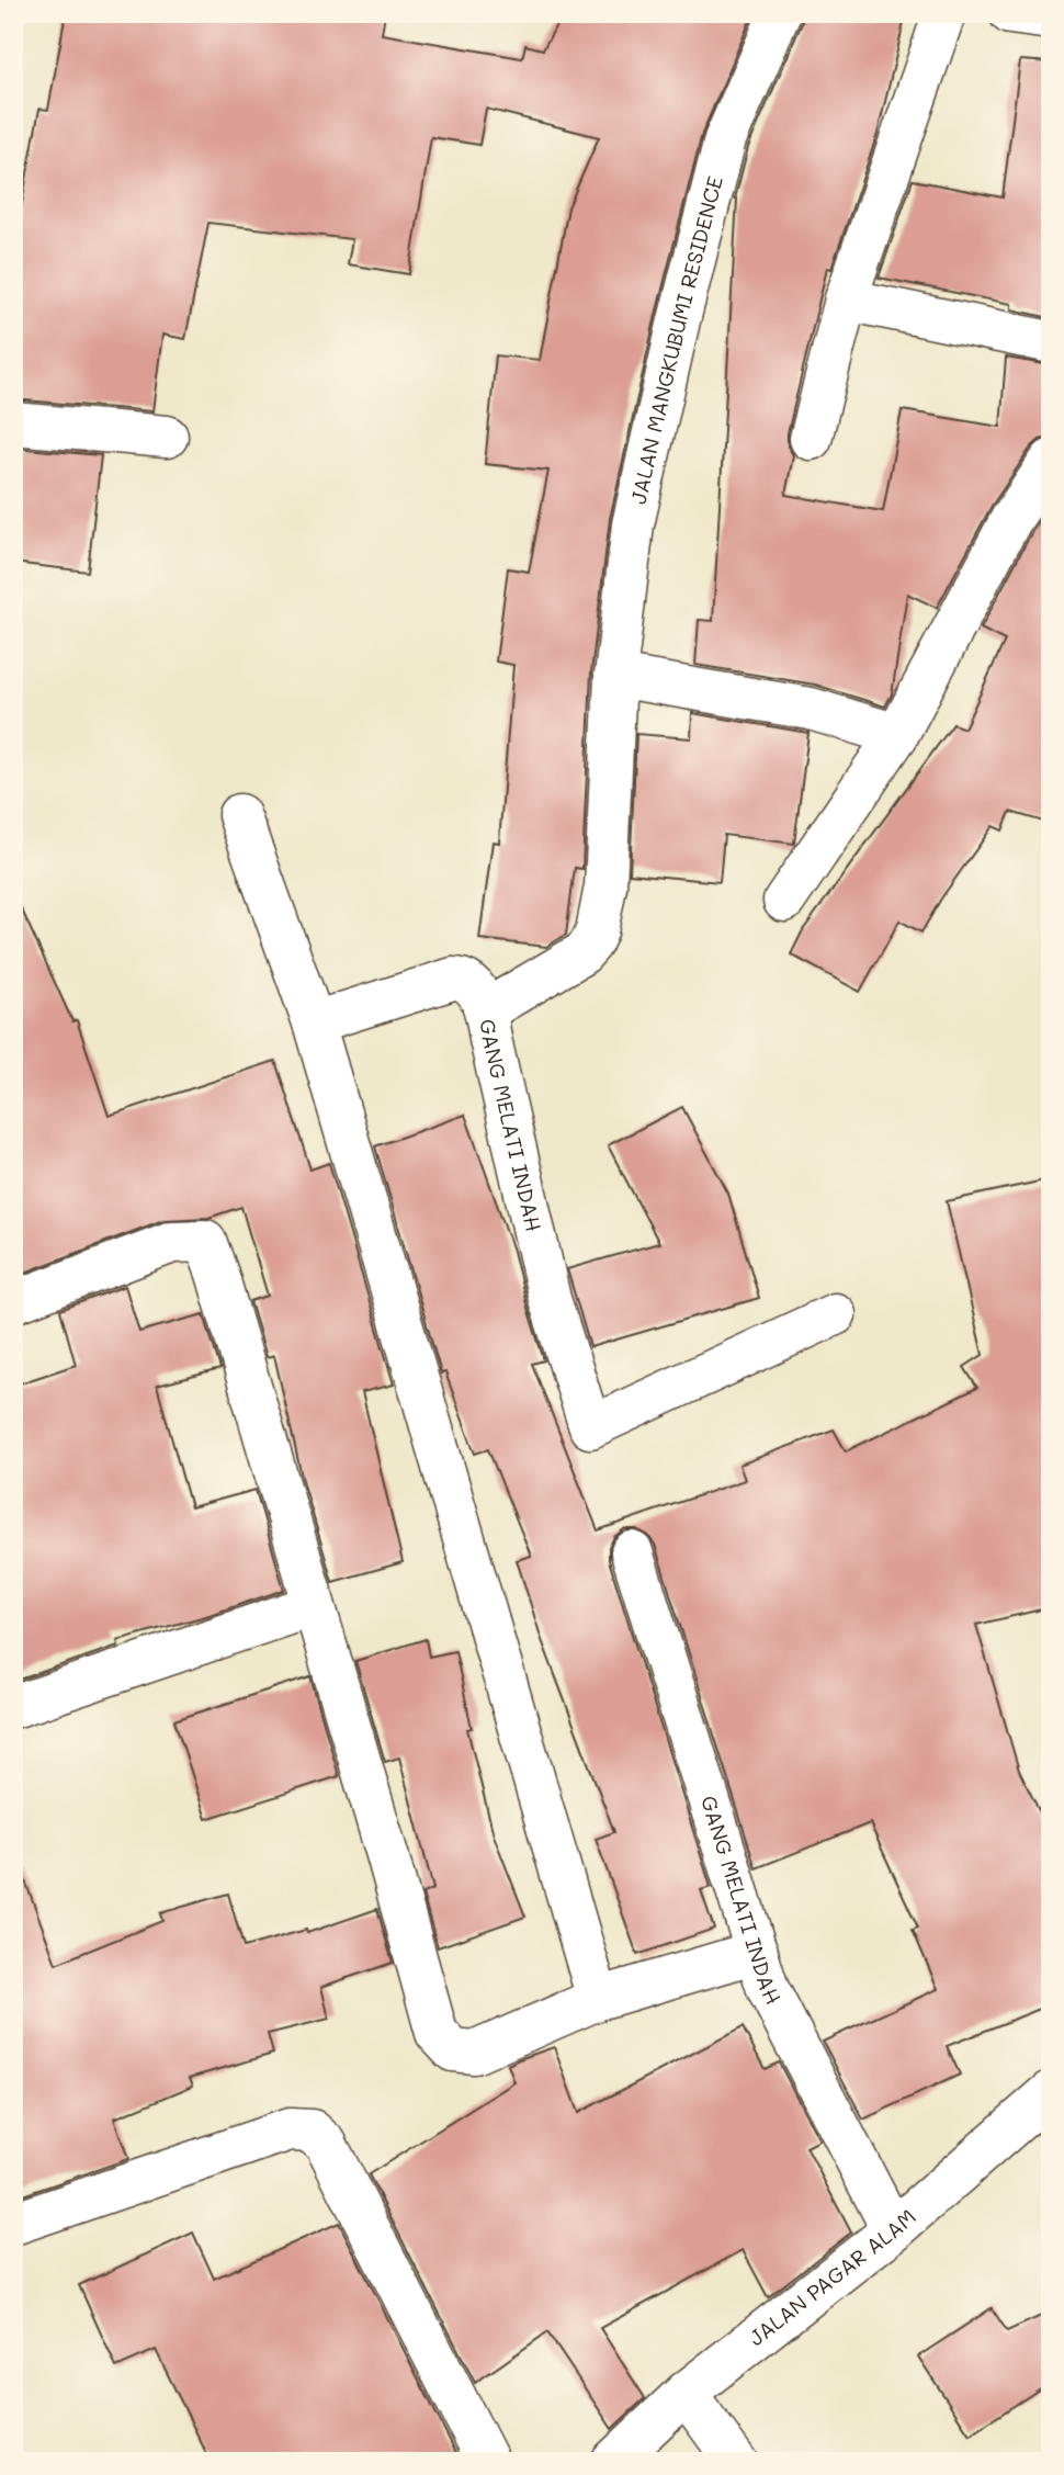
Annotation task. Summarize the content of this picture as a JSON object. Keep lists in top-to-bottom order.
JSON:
{
  "streets": {
    "street": ["JALAN MANGKUBUMI RESIDENCE", "GANG MELATI INDAH", "JALAN PAGAR ALAM"]
  },
  "crossings": [
    ["JALAN MANGKUBUMI RESIDENCE", "GANG MELATI INDAH"],
    ["GANG MELATI INDAH", "JALAN PAGAR ALAM"]
  ]
}
